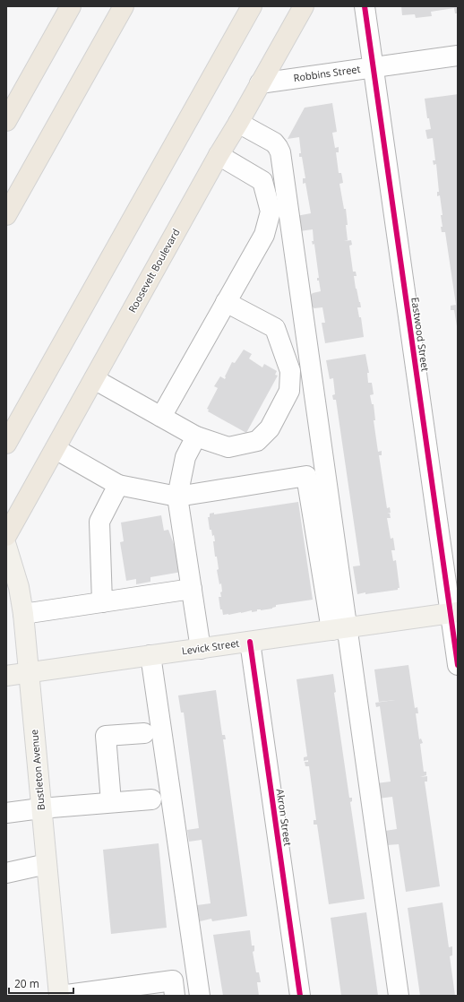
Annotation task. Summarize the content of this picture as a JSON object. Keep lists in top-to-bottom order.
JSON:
{
  "streets": {
    "highway": ["Roosevelt Boulevard"],
    "main road": ["Levick Street", "Bustleton Avenue"],
    "street": ["Robbins Street", "Eastwood Street", "Akron Street"]
  },
  "crossings": [
    ["Robbins Street", "Roosevelt Boulevard"],
    ["Robbins Street", "Eastwood Street"],
    ["Eastwood Street", "Levick Street"],
    ["Levick Street", "Bustleton Avenue"],
    ["Levick Street", "Akron Street"]
  ],
  "scale_bar": "20 m"
}
